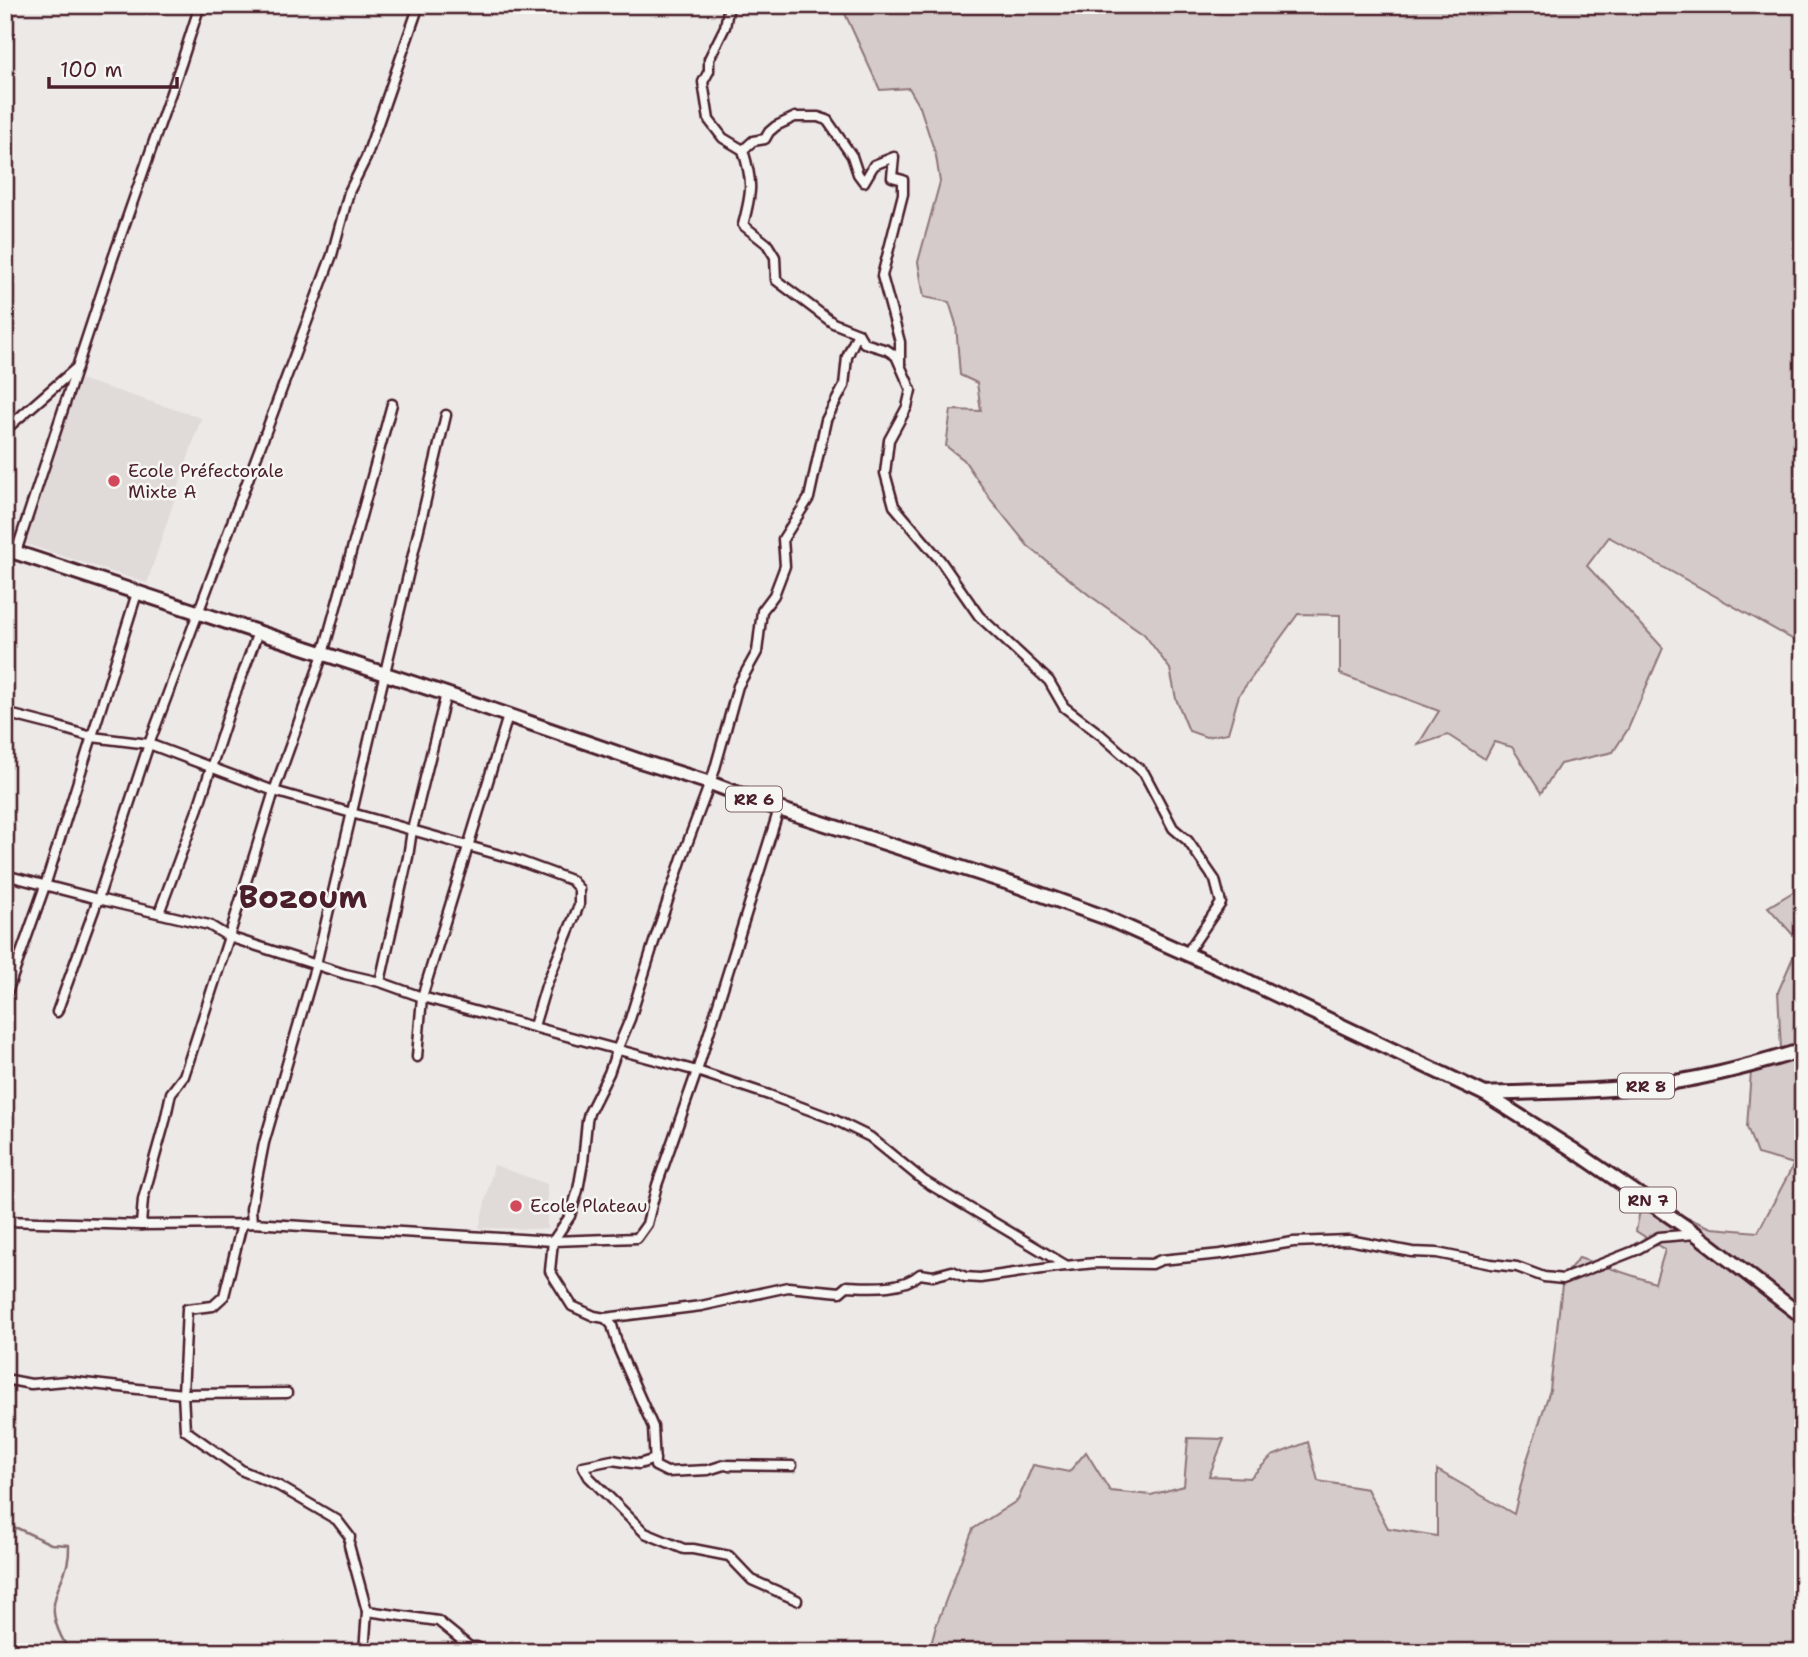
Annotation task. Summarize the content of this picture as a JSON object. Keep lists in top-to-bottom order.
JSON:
{
  "streets": {
    "main road": ["RR 6", "RR 8", "RN 7"]
  },
  "crossings": [
    ["RR 6", "RR 8"],
    ["RR 6", "RN 7"],
    ["RR 8", "RN 7"]
  ],
  "districts": ["Bozoum"],
  "places": ["Ecole Préfectorale Mixte A", "Ecole Plateau"],
  "scale_bar": "100 m"
}
